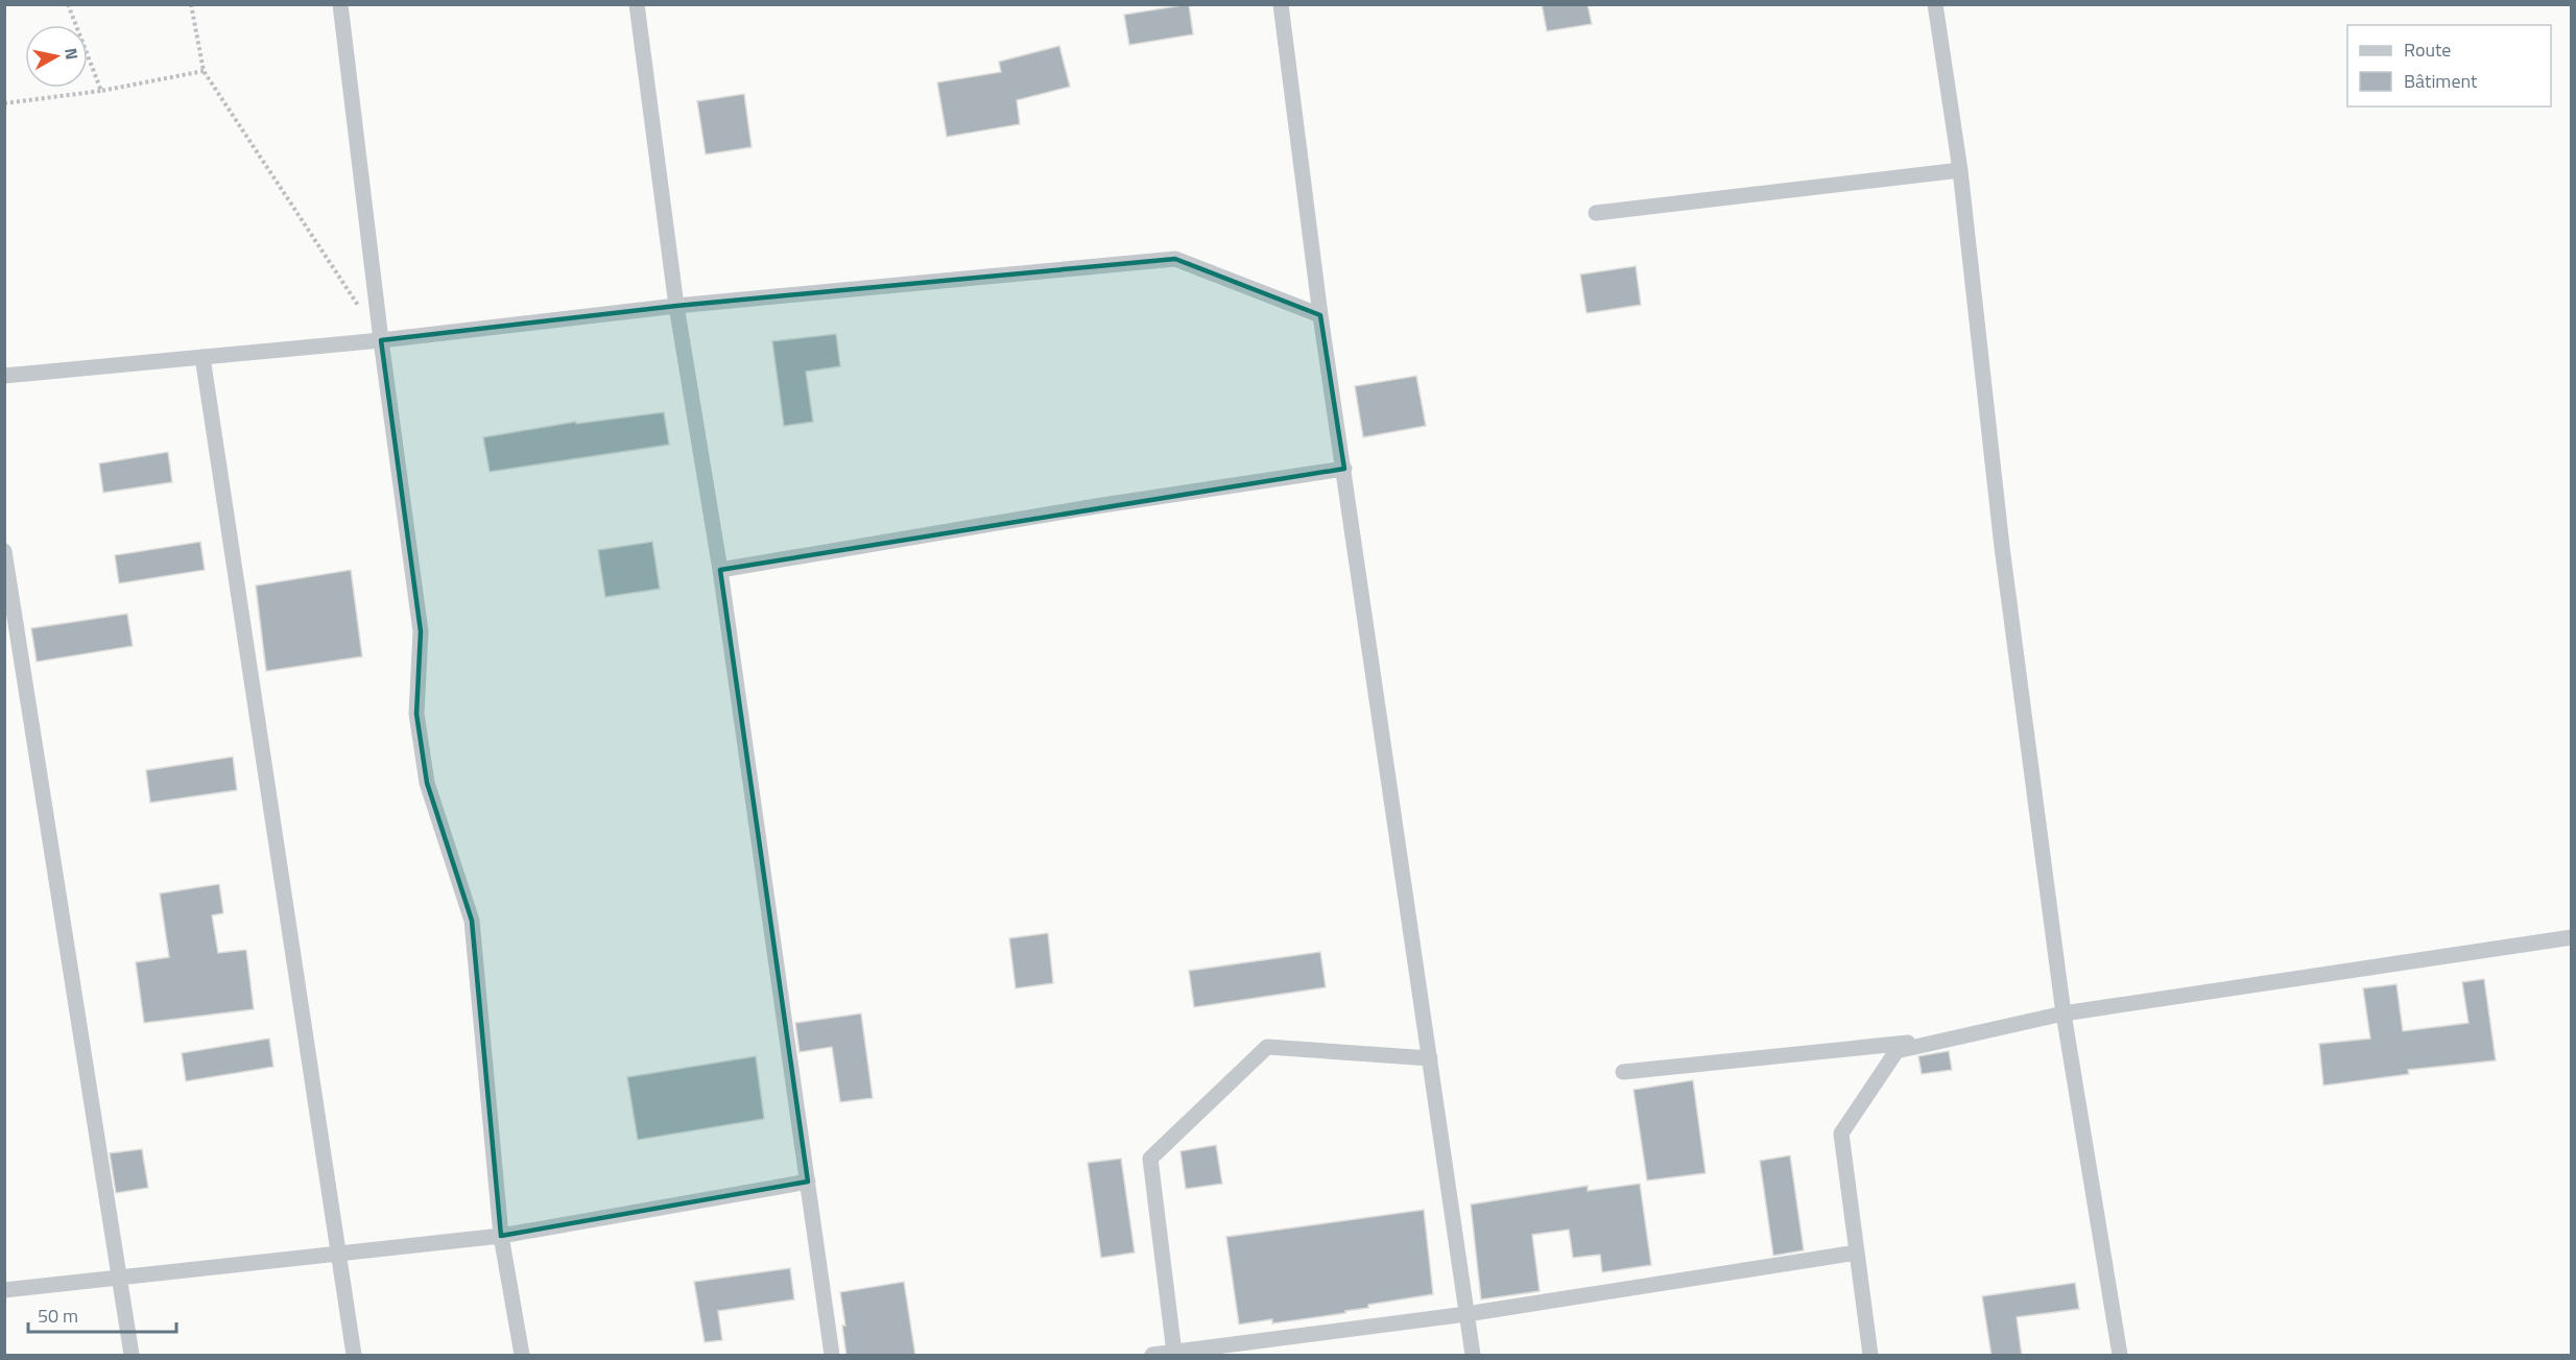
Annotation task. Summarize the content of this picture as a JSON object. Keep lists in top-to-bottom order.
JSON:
{
  "legend": ["Route", "Bâtiment"],
  "scale_bar": "50 m",
  "north": "right"
}
